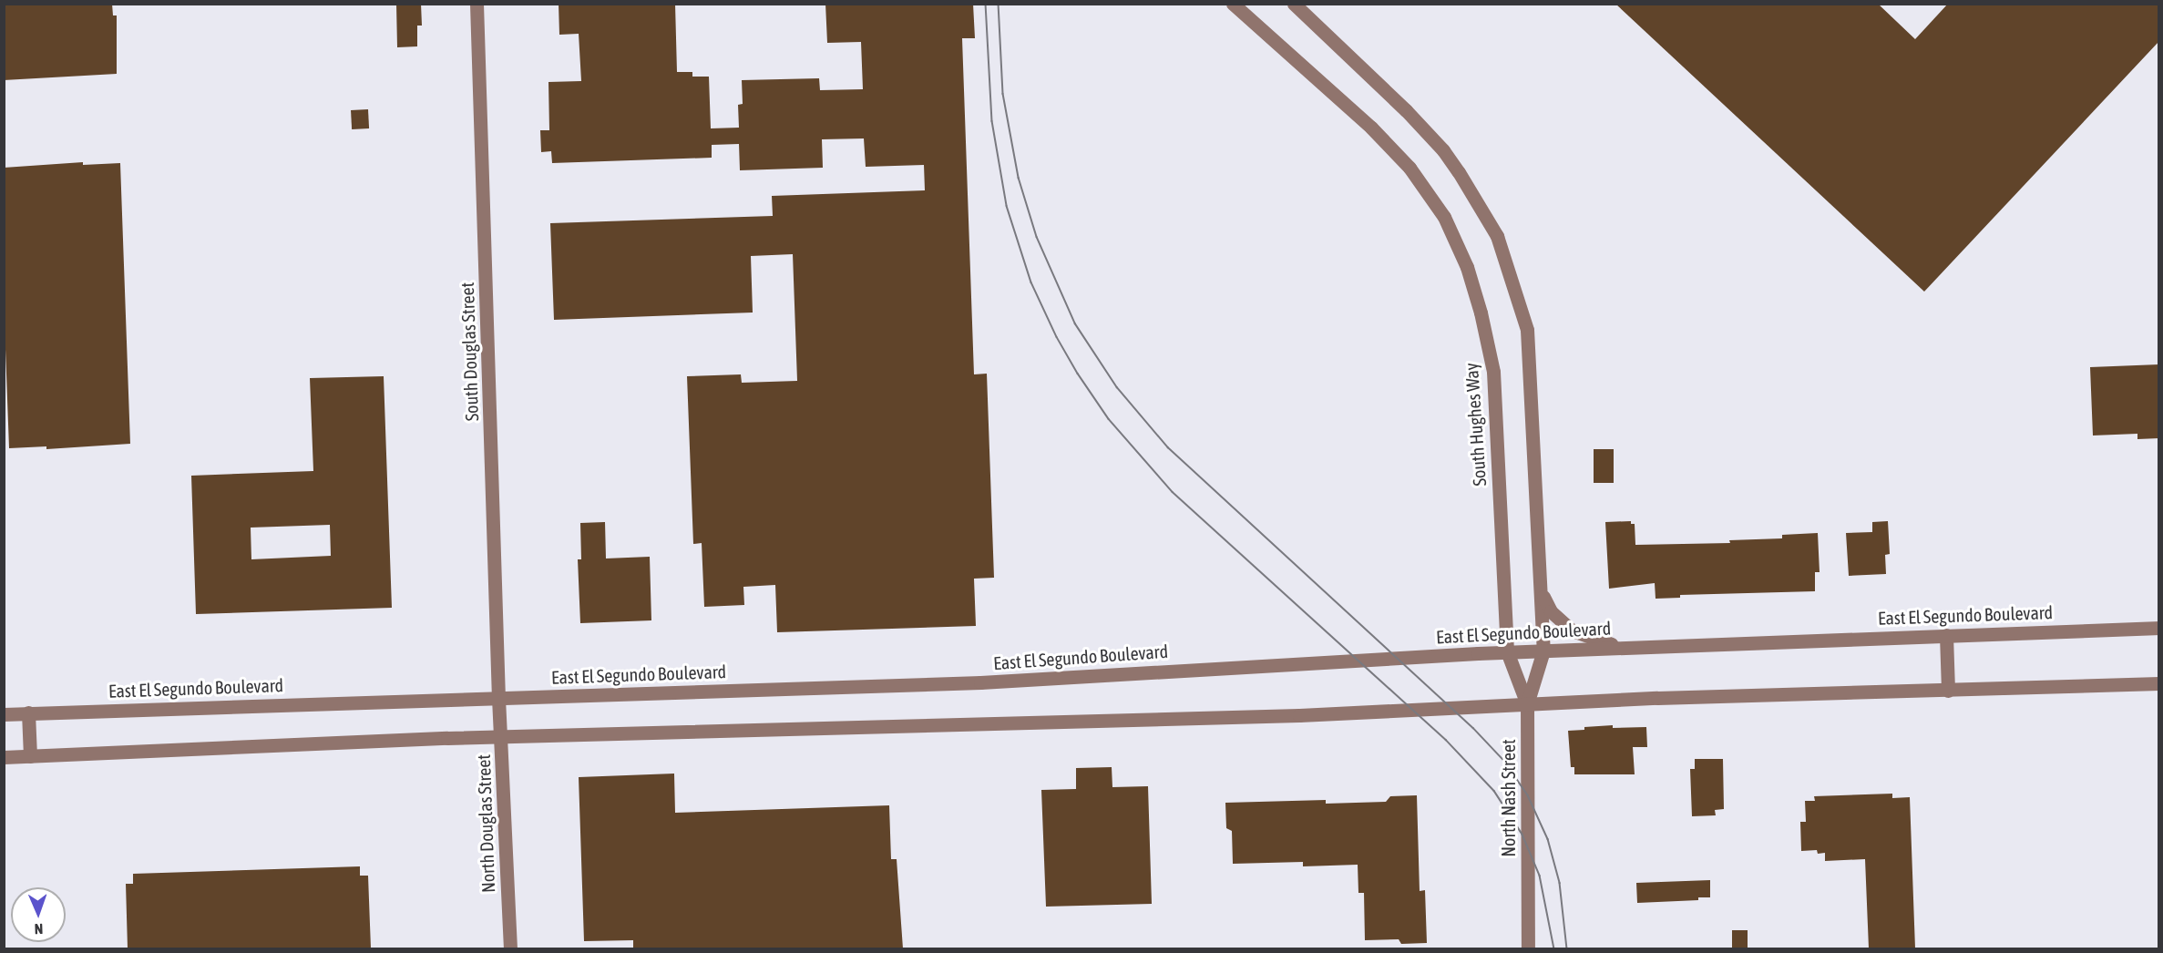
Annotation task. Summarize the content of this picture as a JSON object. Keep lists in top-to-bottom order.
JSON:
{
  "streets": {
    "main road": [
      "South Douglas Street",
      "South Hughes Way",
      "East El Segundo Boulevard",
      "North Nash Street",
      "North Douglas Street"
    ]
  },
  "crossings": [
    ["South Douglas Street", "East El Segundo Boulevard"],
    ["South Douglas Street", "North Douglas Street"],
    ["South Hughes Way", "East El Segundo Boulevard"],
    ["South Hughes Way", "North Nash Street"],
    ["East El Segundo Boulevard", "North Nash Street"],
    ["East El Segundo Boulevard", "North Douglas Street"]
  ],
  "north": "bottom"
}
